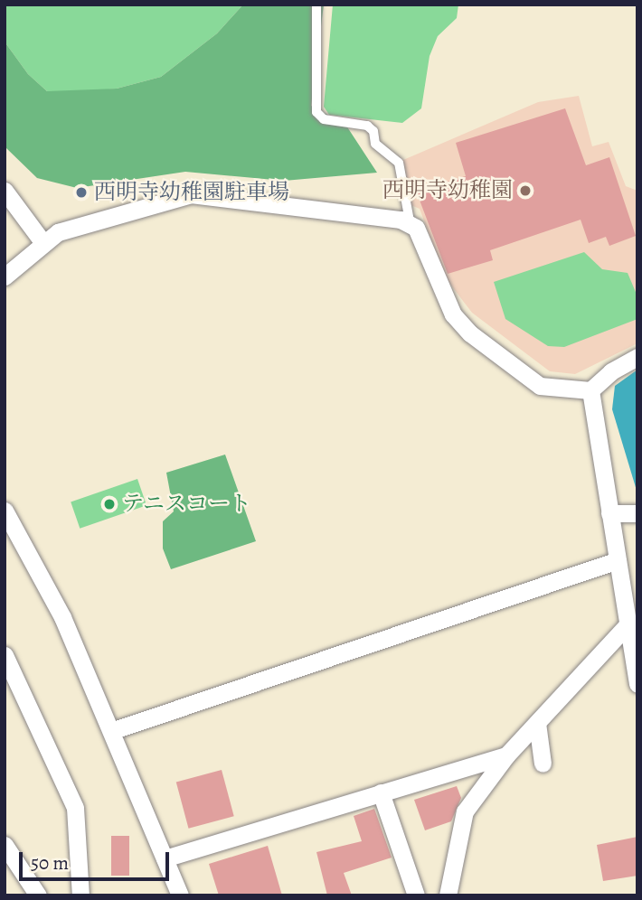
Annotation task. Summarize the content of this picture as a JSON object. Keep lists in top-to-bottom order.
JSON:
{
  "places": ["西明寺幼稚園", "西明寺幼稚園駐車場", "テニスコート"],
  "scale_bar": "50 m"
}
